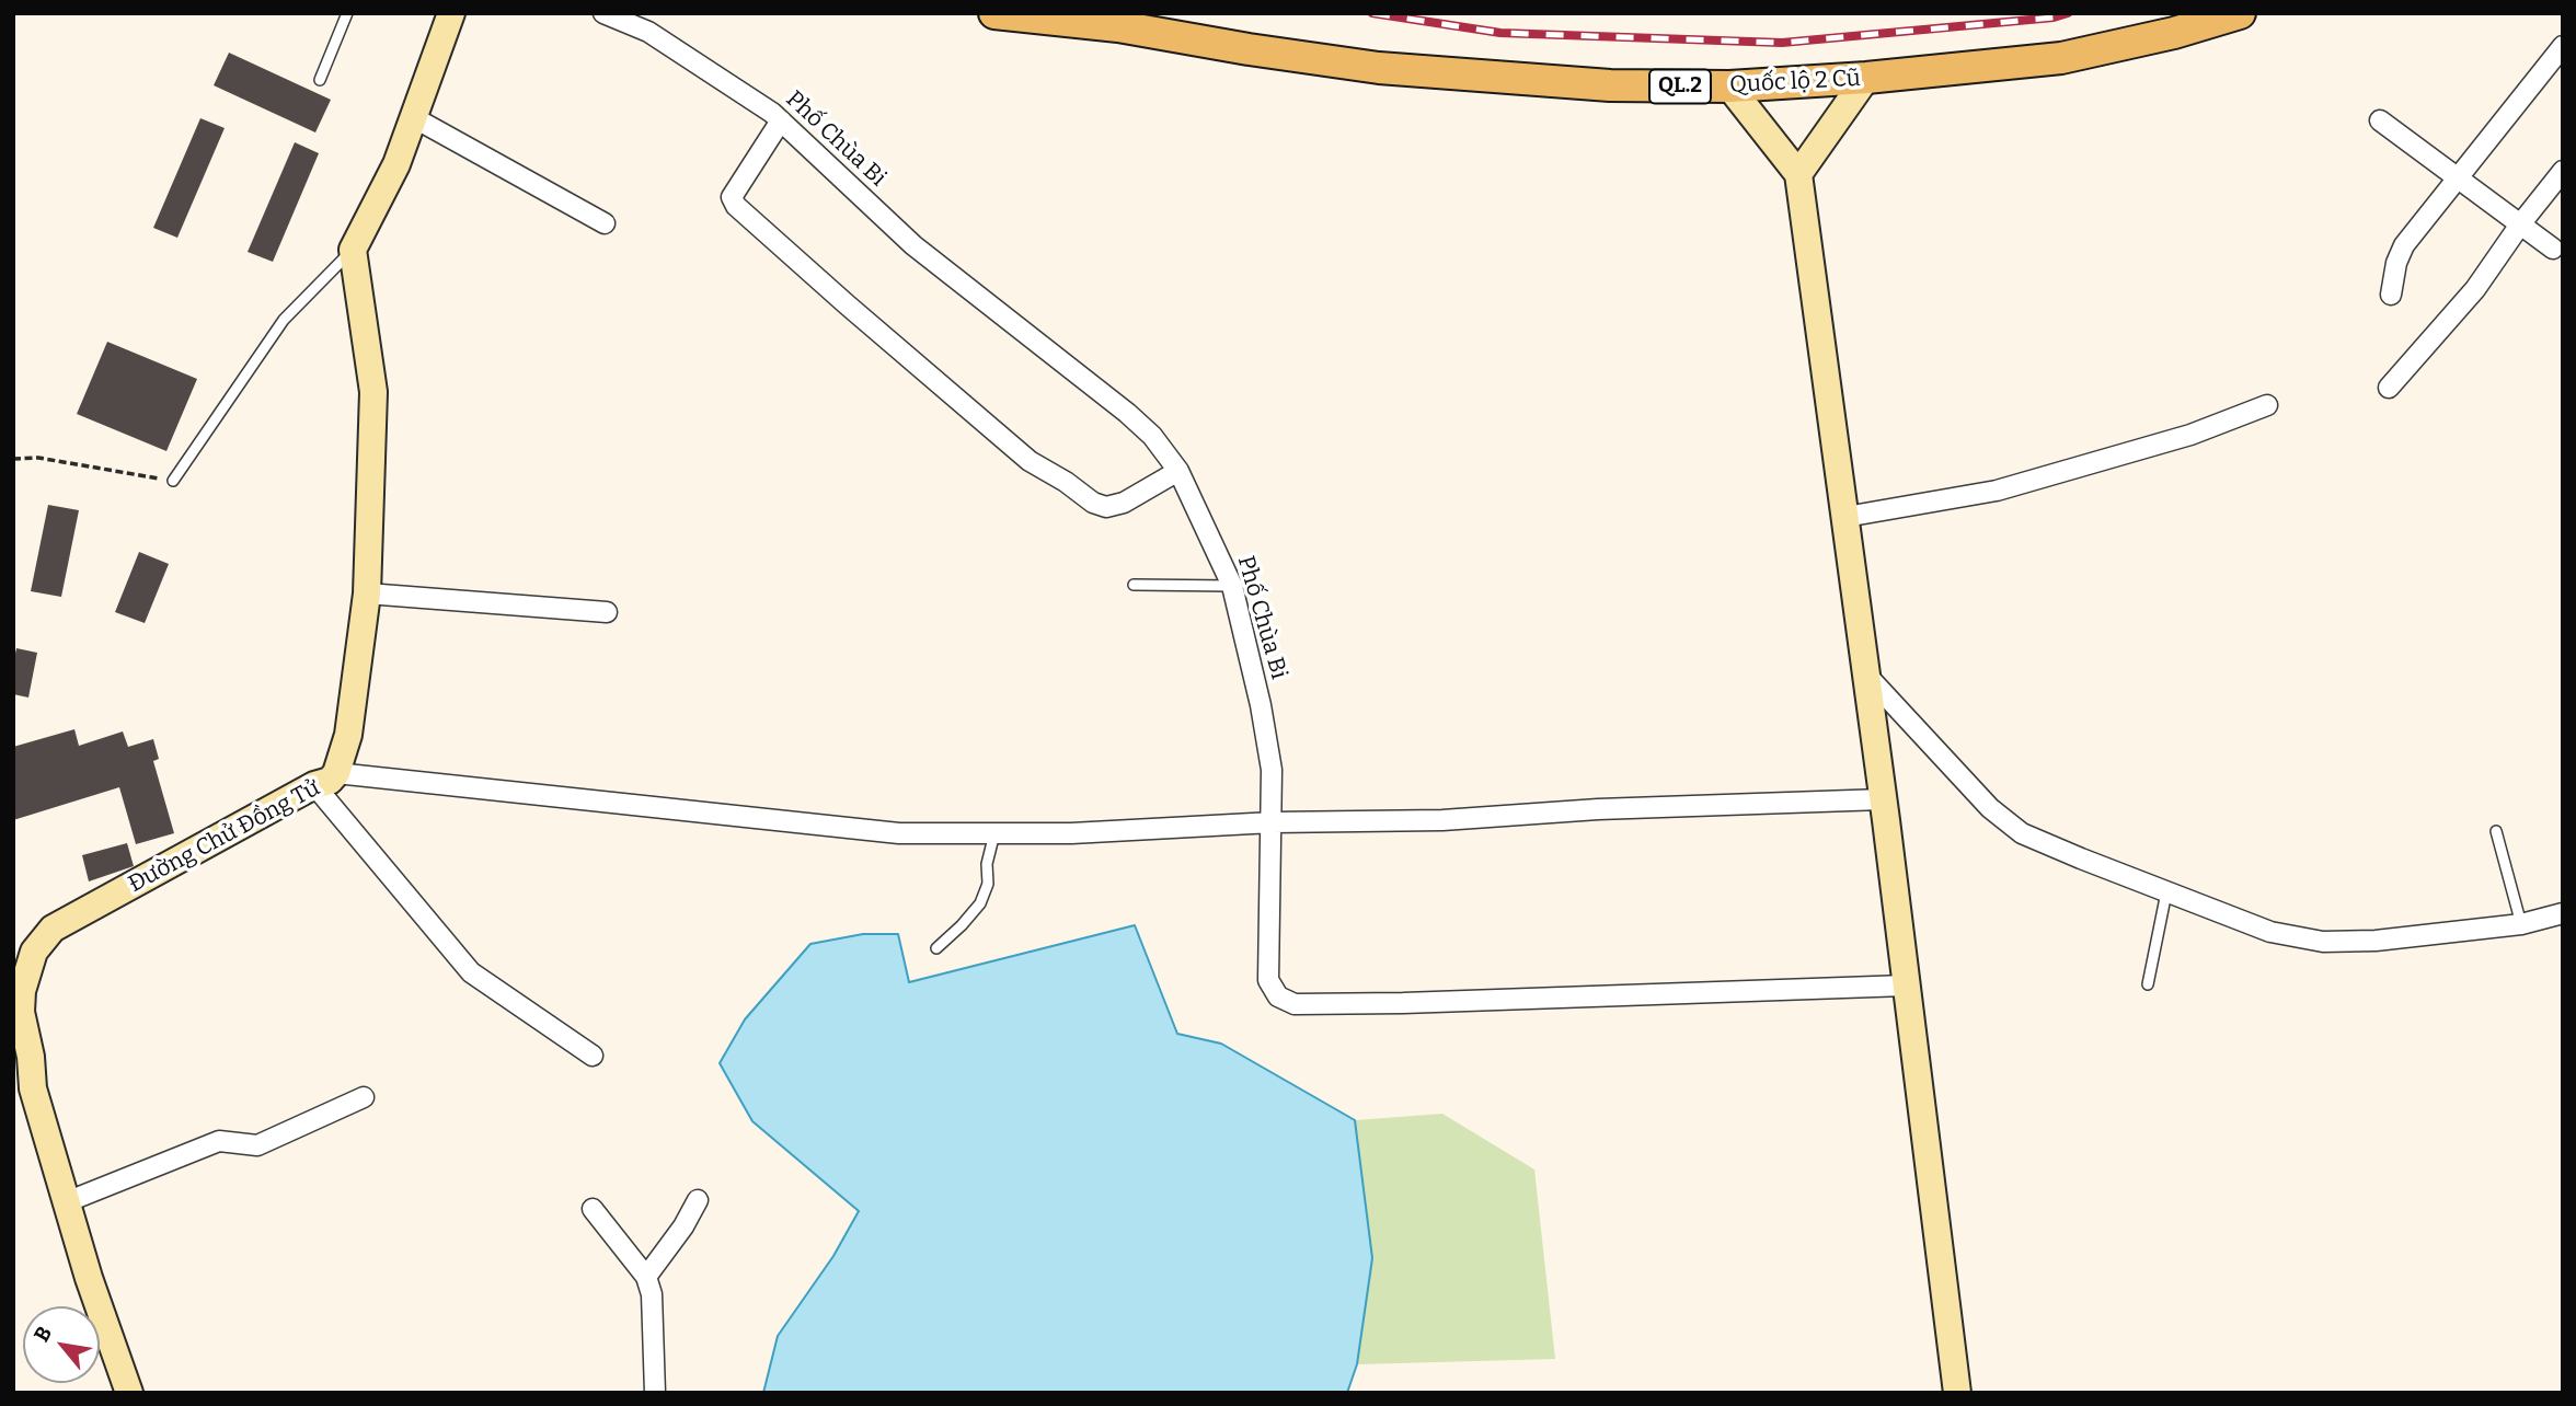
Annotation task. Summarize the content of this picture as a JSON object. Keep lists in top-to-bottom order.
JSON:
{
  "streets": {
    "main road": ["Quốc lộ 2 Cũ", "QL.2"],
    "street": ["Phố Chùa Bi", "Đường Chử Đồng Tử"]
  },
  "north": "top left"
}
